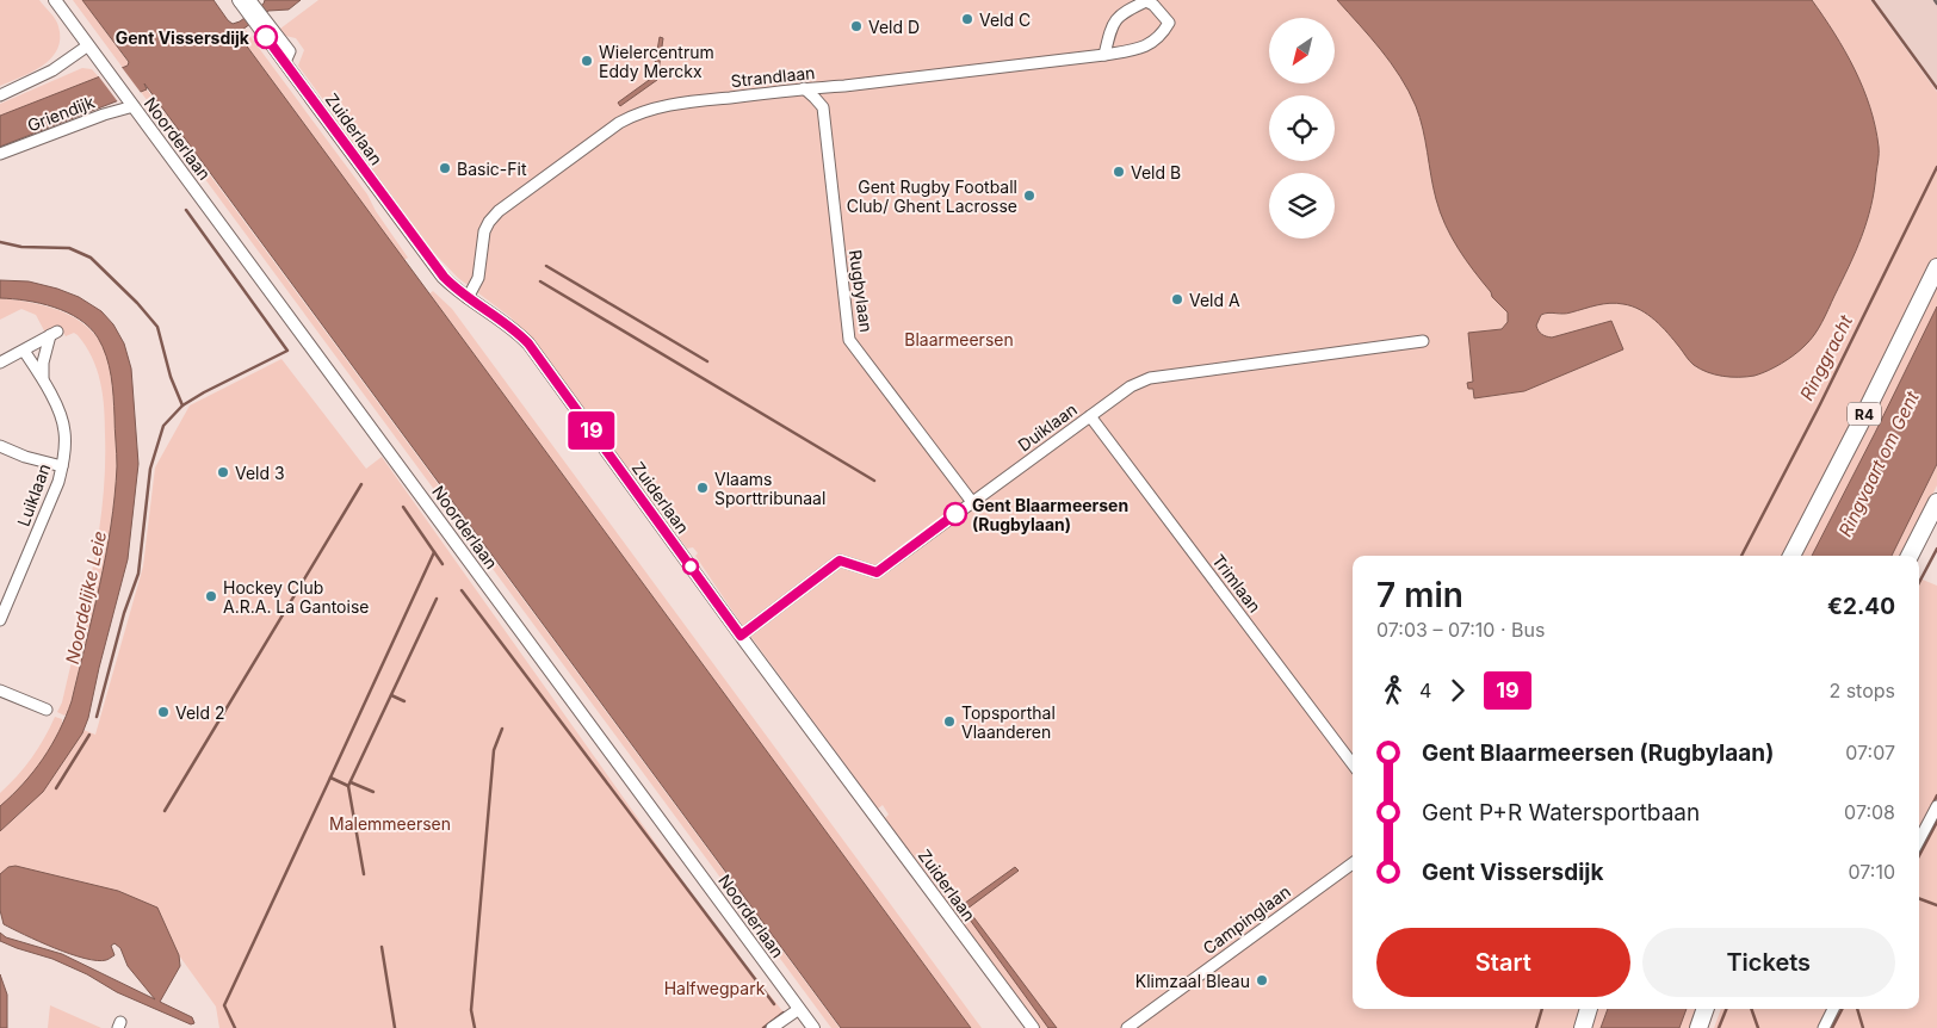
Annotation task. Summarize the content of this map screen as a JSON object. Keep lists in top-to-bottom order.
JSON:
{
  "streets": {
    "highway": ["R4"],
    "street": [
      "Strandlaan",
      "Griendijk",
      "Zuiderlaan",
      "Noorderlaan",
      "Rugbylaan",
      "Duiklaan",
      "Luiklaan",
      "Trimlaan",
      "Campinglaan"
    ]
  },
  "crossings": [
    ["Strandlaan", "Zuiderlaan"],
    ["Strandlaan", "Rugbylaan"],
    ["Griendijk", "Noorderlaan"],
    ["Zuiderlaan", "Duiklaan"],
    ["Rugbylaan", "Duiklaan"],
    ["Duiklaan", "Trimlaan"]
  ],
  "water": ["Ringgracht", "Ringvaart om Gent", "Noordelijke Leie"],
  "parks": ["Blaarmeersen", "Malemmeersen", "Halfwegpark"],
  "places": [
    "Veld C",
    "Veld D",
    "Gent Vissersdijk",
    "Wielercentrum Eddy Merckx",
    "Basic-Fit",
    "Veld B",
    "Gent Rugby Football Club/ Ghent Lacrosse",
    "Veld A",
    "Veld 3",
    "Vlaams Sporttribunaal",
    "Gent Blaarmeersen (Rugbylaan)",
    "Hockey Club A.R.A. La Gantoise",
    "Veld 2",
    "Topsporthal Vlaanderen",
    "Klimzaal Bleau"
  ],
  "lines": ["bus line 19"],
  "north": "bottom left",
  "page": {
    "on_map": "19",
    "heading": ["7 min", "07:03 – 07:10 · Bus", "€2.40"],
    "legs": ["4", "19", "2 stops"],
    "list": [
      {
        "name": "Gent Blaarmeersen (Rugbylaan)",
        "value": "07:07"
      },
      {
        "name": "Gent P+R Watersportbaan",
        "value": "07:08"
      },
      {
        "name": "Gent Vissersdijk",
        "value": "07:10"
      }
    ],
    "buttons": ["Start", "Tickets"]
  }
}
